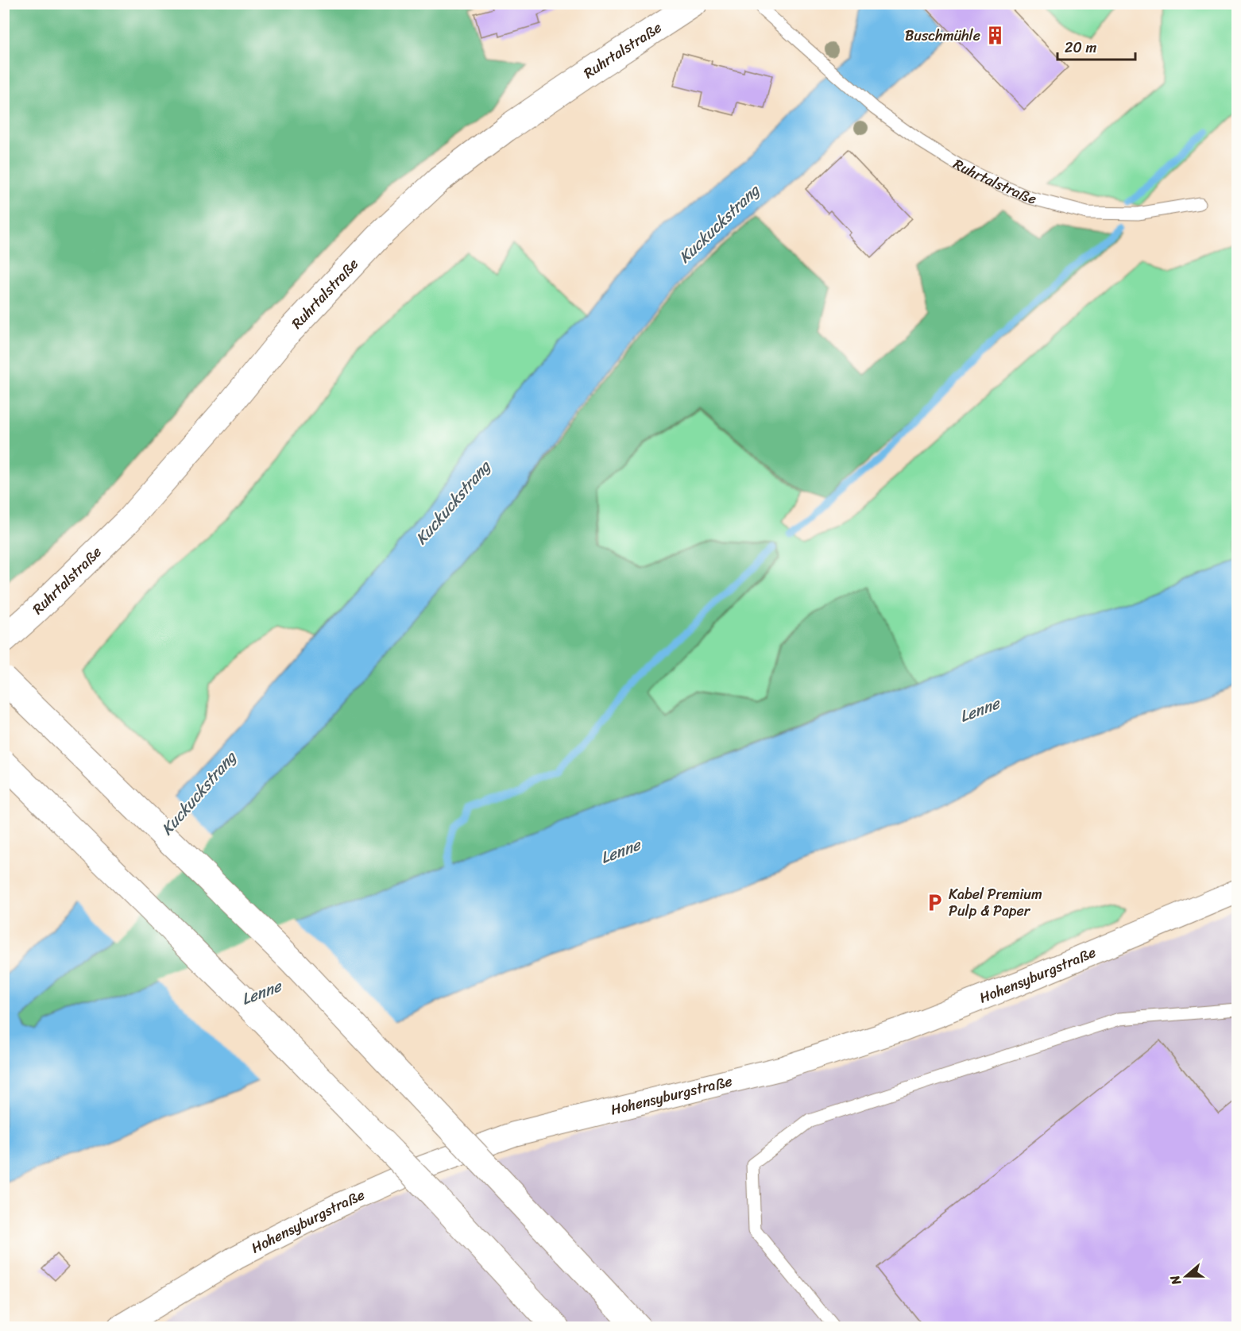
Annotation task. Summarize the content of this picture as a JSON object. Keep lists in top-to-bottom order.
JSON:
{
  "streets": {
    "main road": ["Ruhrtalstraße"],
    "street": ["Hohensyburgstraße"]
  },
  "water": ["Kuckuckstrang", "Lenne"],
  "places": {
    "building": ["Buschmühle"],
    "parking": ["Kabel Premium Pulp & Paper"]
  },
  "scale_bar": "20 m",
  "north": "left"
}
